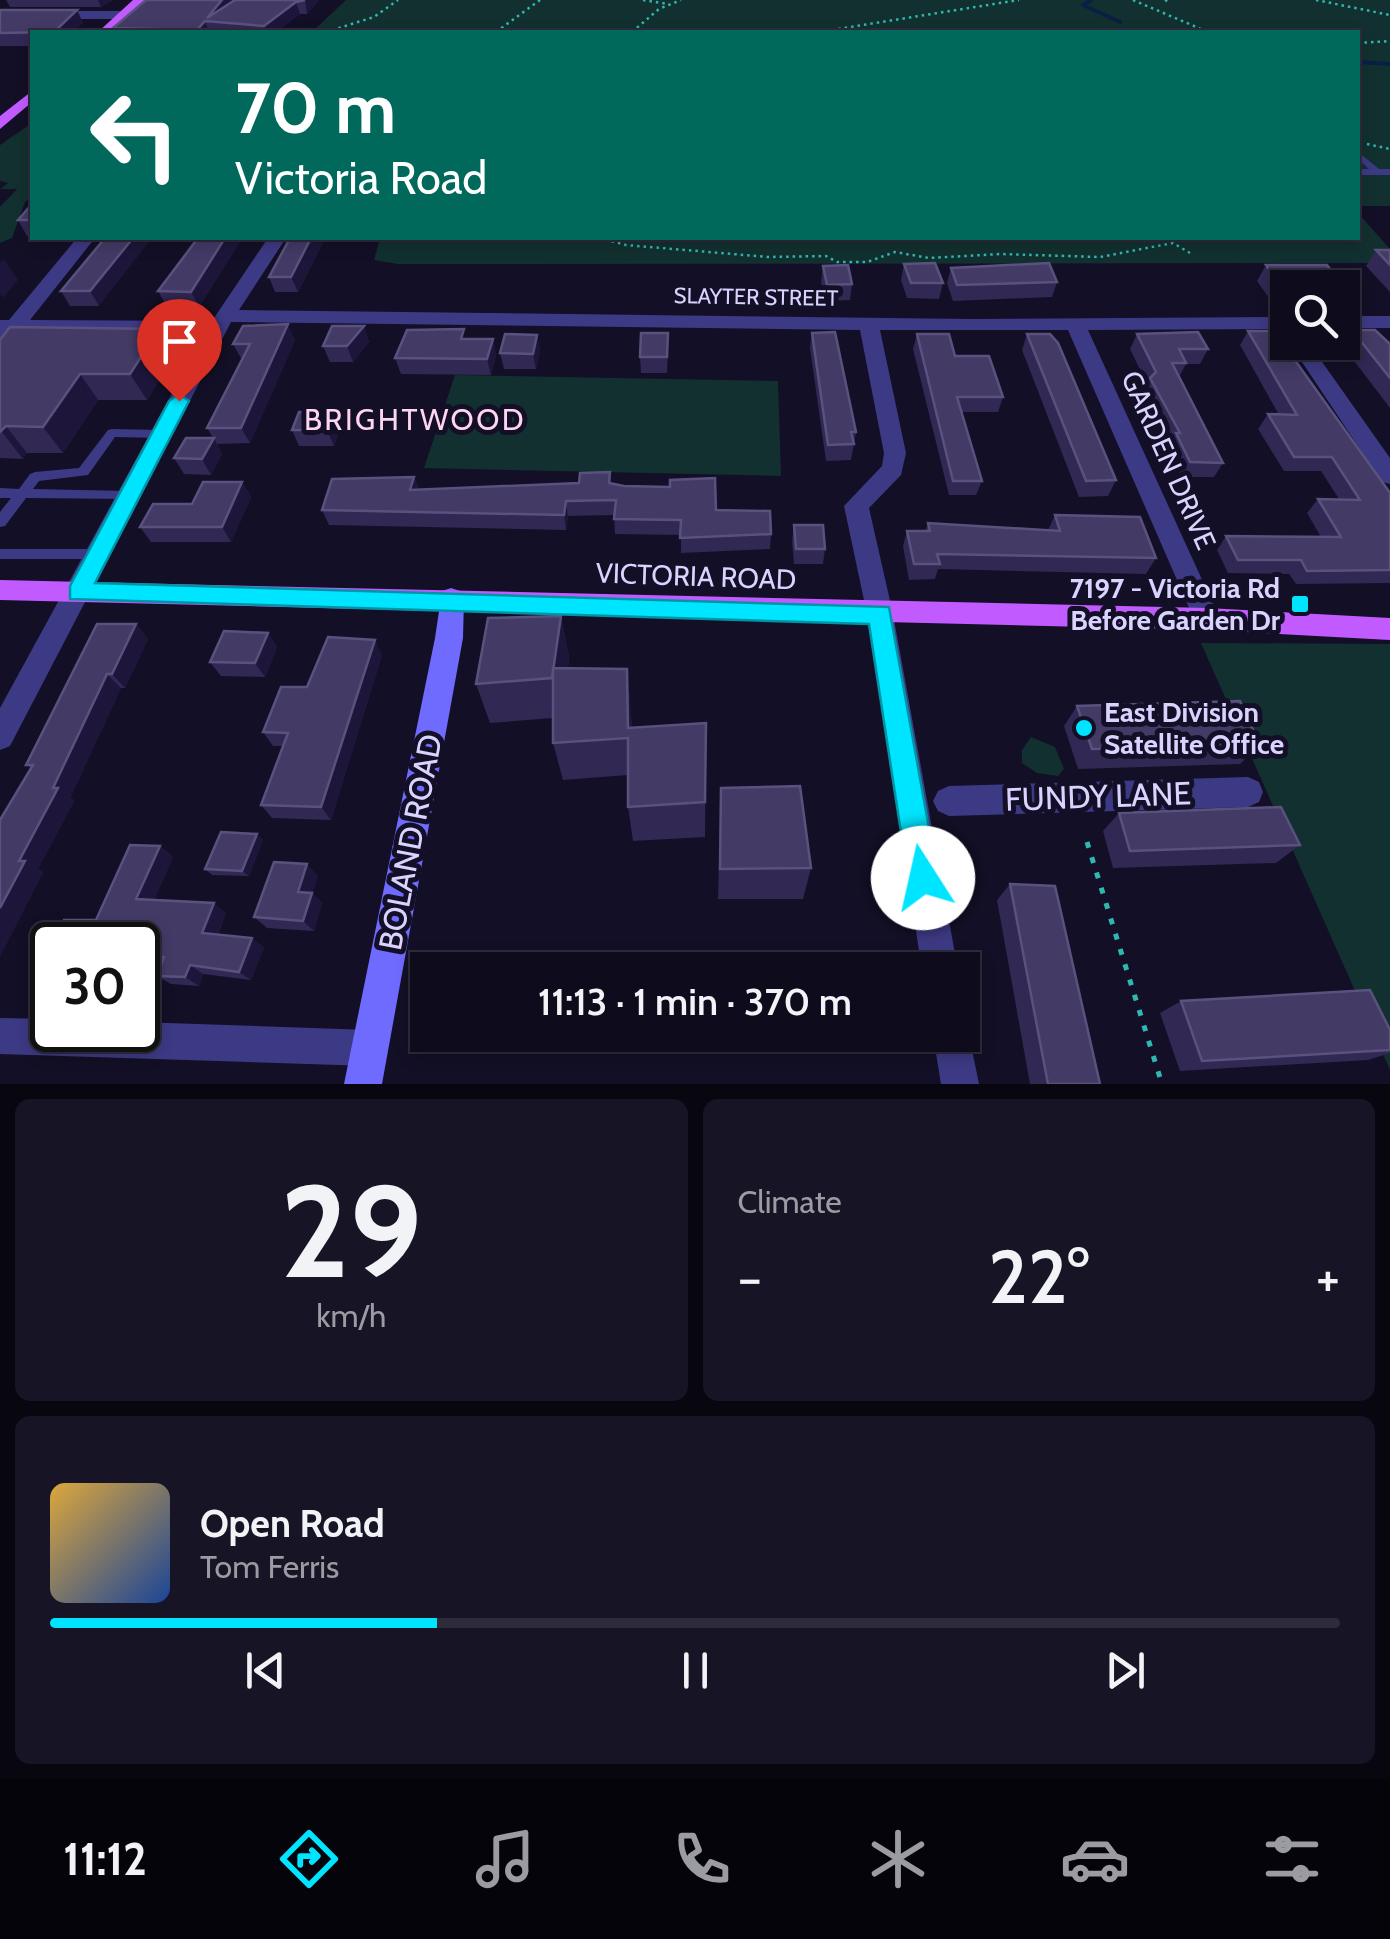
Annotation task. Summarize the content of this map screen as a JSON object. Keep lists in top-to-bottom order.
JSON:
{
  "streets": {
    "main road": ["VICTORIA ROAD"],
    "street": [
      "SLAYTER STREET",
      "GARDEN DRIVE",
      "FUNDY LANE",
      "BOLAND ROAD"
    ]
  },
  "crossings": [
    ["SLAYTER STREET", "GARDEN DRIVE"],
    ["GARDEN DRIVE", "VICTORIA ROAD"],
    ["VICTORIA ROAD", "BOLAND ROAD"]
  ],
  "districts": ["BRIGHTWOOD"],
  "places": {
    "transit": ["7197 - Victoria Rd Before Garden Dr"],
    "other": ["East Division Satellite Office"]
  },
  "page": {
    "turn": ["70 m", "Victoria Road"],
    "limit": "30",
    "trip": "11:13 · 1 min · 370 m",
    "tile": [
      ["29", "km/h"],
      "Climate"
    ],
    "heat": ["−", "22°", "+"],
    "song": ["Open Road", "Tom Ferris"],
    "tabs": "11:12"
  }
}
